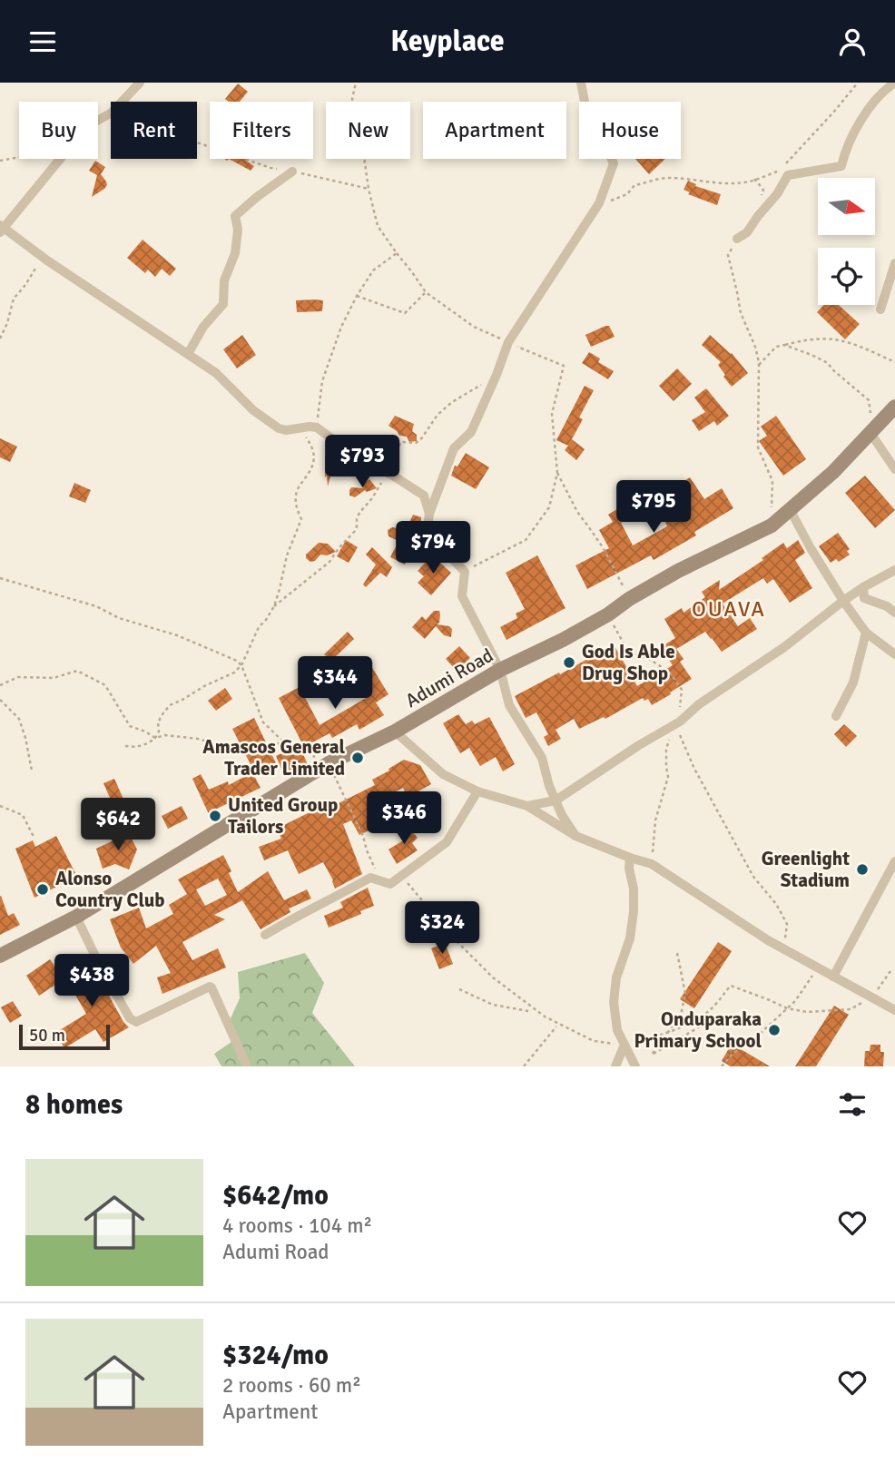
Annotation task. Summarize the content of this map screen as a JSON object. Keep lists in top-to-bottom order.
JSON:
{
  "streets": {
    "main road": ["Adumi Road"]
  },
  "districts": ["OUAVA"],
  "places": [
    "God Is Able Drug Shop",
    "Amascos General Trader Limited",
    "United Group Tailors",
    "Greenlight Stadium",
    "Alonso Country Club",
    "Onduparaka Primary School"
  ],
  "scale_bar": "50 m",
  "north": "right",
  "page": {
    "header": "Keyplace",
    "chip": [
      "Buy",
      "Rent",
      "Filters",
      "New",
      "Apartment",
      "House"
    ],
    "price": [
      "$793",
      "$795",
      "$794",
      "$344",
      "$346",
      "$642",
      "$324",
      "$438"
    ],
    "scale": "50 m",
    "heading": "8 homes",
    "list": [
      {
        "name": "$642/mo",
        "note": "4 rooms · 104 m² · Adumi Road"
      },
      {
        "name": "$324/mo",
        "note": "2 rooms · 60 m² · Apartment"
      }
    ]
  }
}
